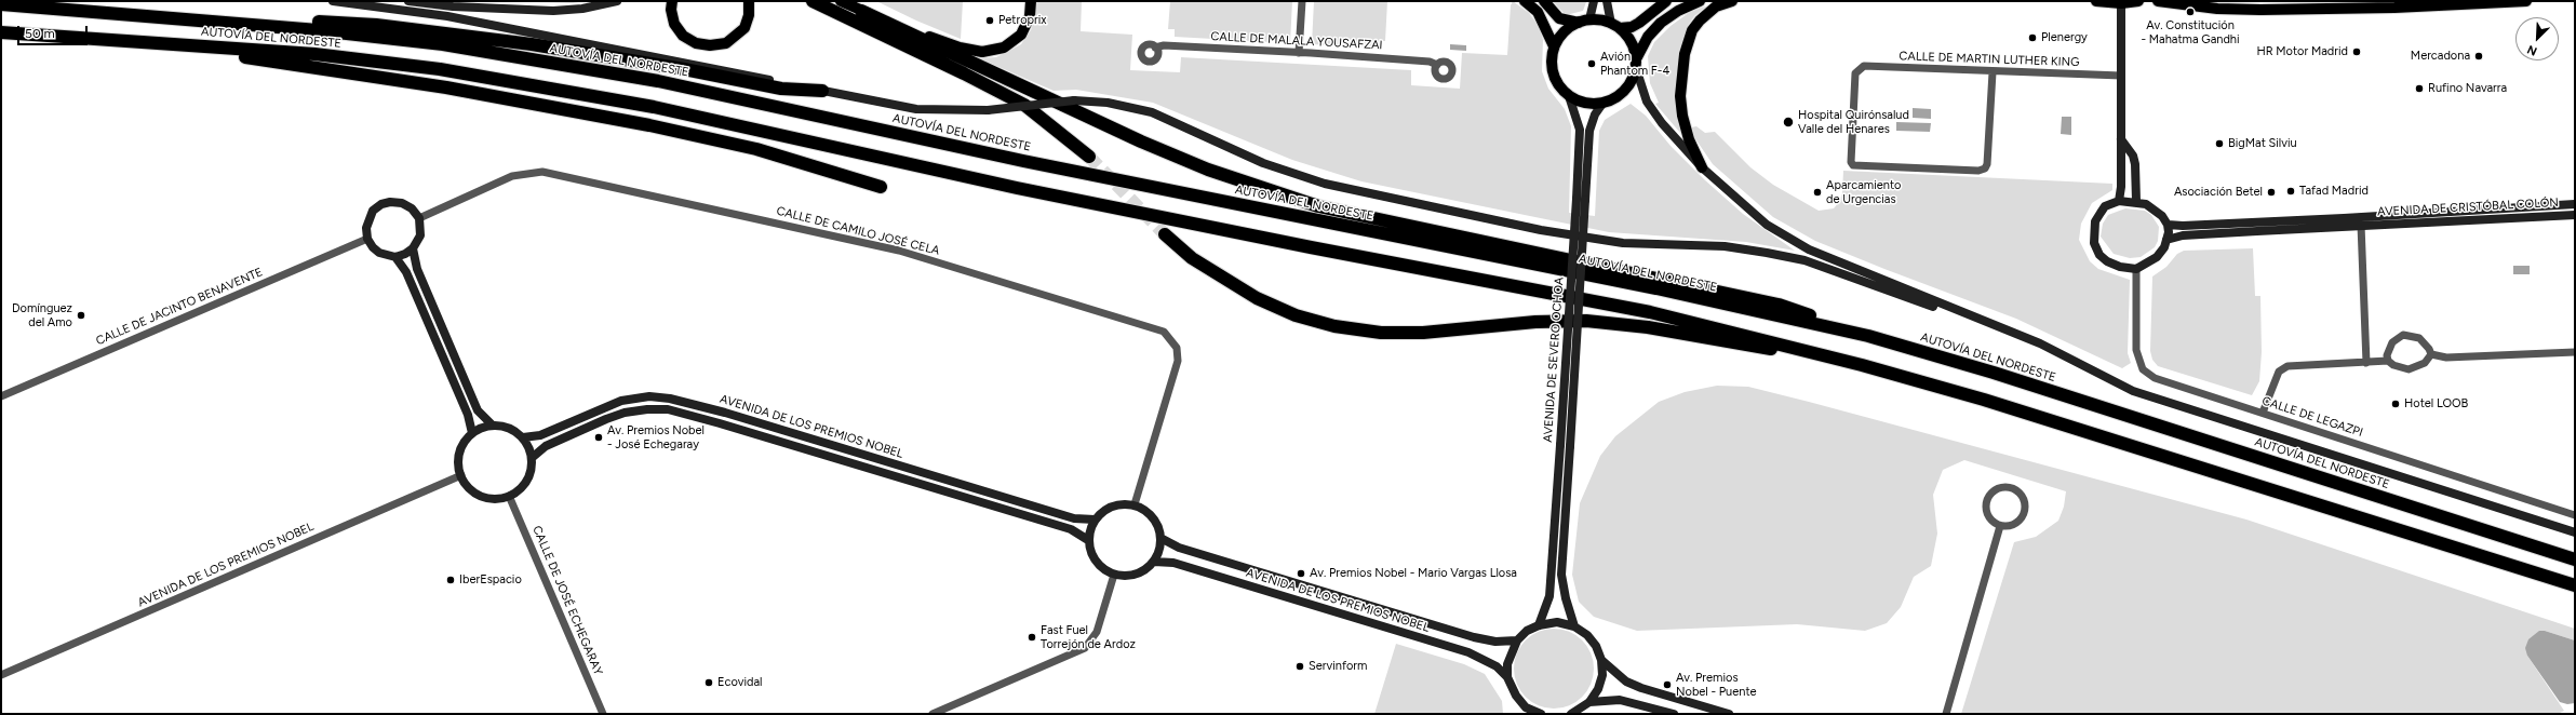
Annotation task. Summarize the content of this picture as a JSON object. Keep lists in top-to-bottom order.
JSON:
{
  "streets": {
    "highway": ["AUTOVÍA DEL NORDESTE"],
    "street": [
      "CALLE DE MALALA YOUSAFZAI",
      "CALLE DE MARTIN LUTHER KING",
      "AVENIDA DE CRISTÓBAL COLÓN",
      "CALLE DE CAMILO JOSÉ CELA",
      "CALLE DE JACINTO BENAVENTE",
      "AVENIDA DE SEVERO OCHOA",
      "CALLE DE LEGAZPI",
      "AVENIDA DE LOS PREMIOS NOBEL",
      "CALLE DE JOSÉ ECHEGARAY"
    ]
  },
  "crossings": [
    ["AVENIDA DE CRISTÓBAL COLÓN", "CALLE DE LEGAZPI"],
    ["CALLE DE CAMILO JOSÉ CELA", "CALLE DE JACINTO BENAVENTE"],
    ["CALLE DE CAMILO JOSÉ CELA", "AVENIDA DE LOS PREMIOS NOBEL"],
    ["AVENIDA DE LOS PREMIOS NOBEL", "CALLE DE JOSÉ ECHEGARAY"]
  ],
  "places": [
    "Av. Constitución - Mahatma Gandhi",
    "Petroprix",
    "Plenergy",
    "HR Motor Madrid",
    "Mercadona",
    "Avión Phantom F-4",
    "Rufino Navarra",
    "Hospital Quirónsalud Valle del Henares",
    "BigMat Silviu",
    "Tafad Madrid",
    "Aparcamiento de Urgencias",
    "Asociación Betel",
    "Domínguez del Amo",
    "Hotel LOOB",
    "Av. Premios Nobel - José Echegaray",
    "Av. Premios Nobel - Mario Vargas Llosa",
    "IberEspacio",
    "Fast Fuel Torrejón de Ardoz",
    "Servinform",
    "Ecovidal",
    "Av. Premios Nobel - Puente"
  ],
  "scale_bar": "50 m",
  "north": "bottom left"
}
